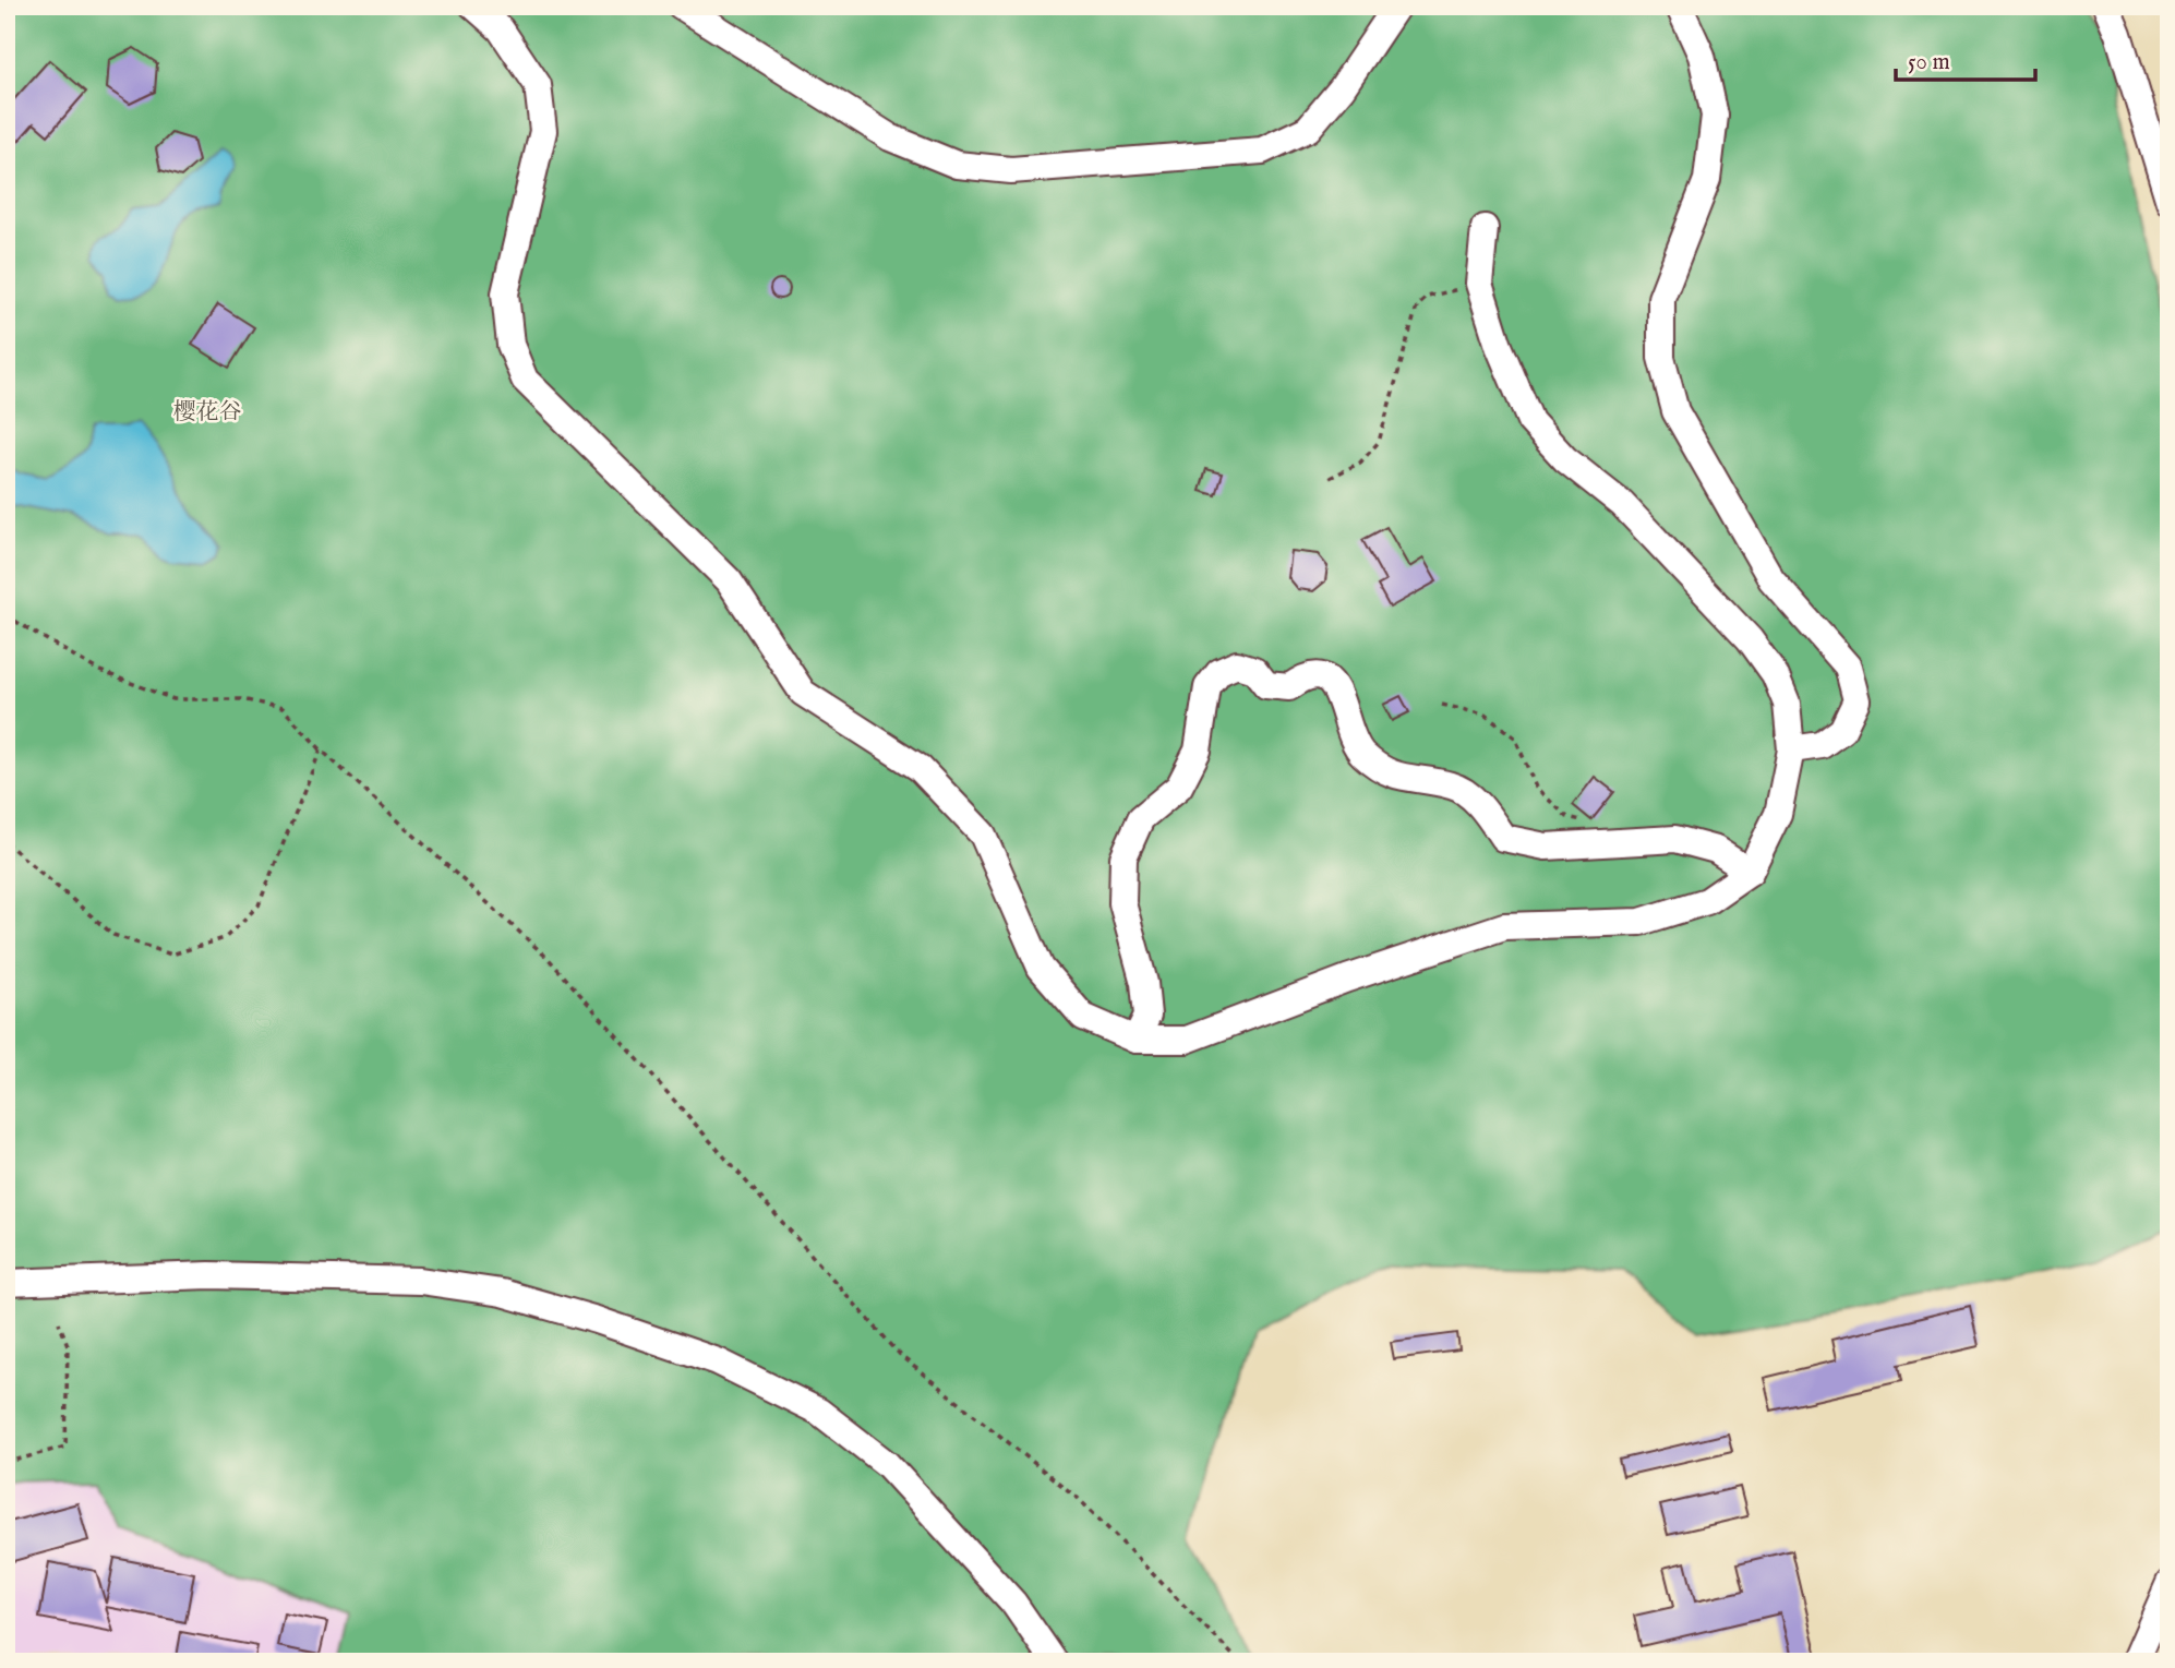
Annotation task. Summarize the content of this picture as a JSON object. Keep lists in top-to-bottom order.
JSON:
{
  "parks": ["樱花谷"],
  "scale_bar": "50 m"
}
